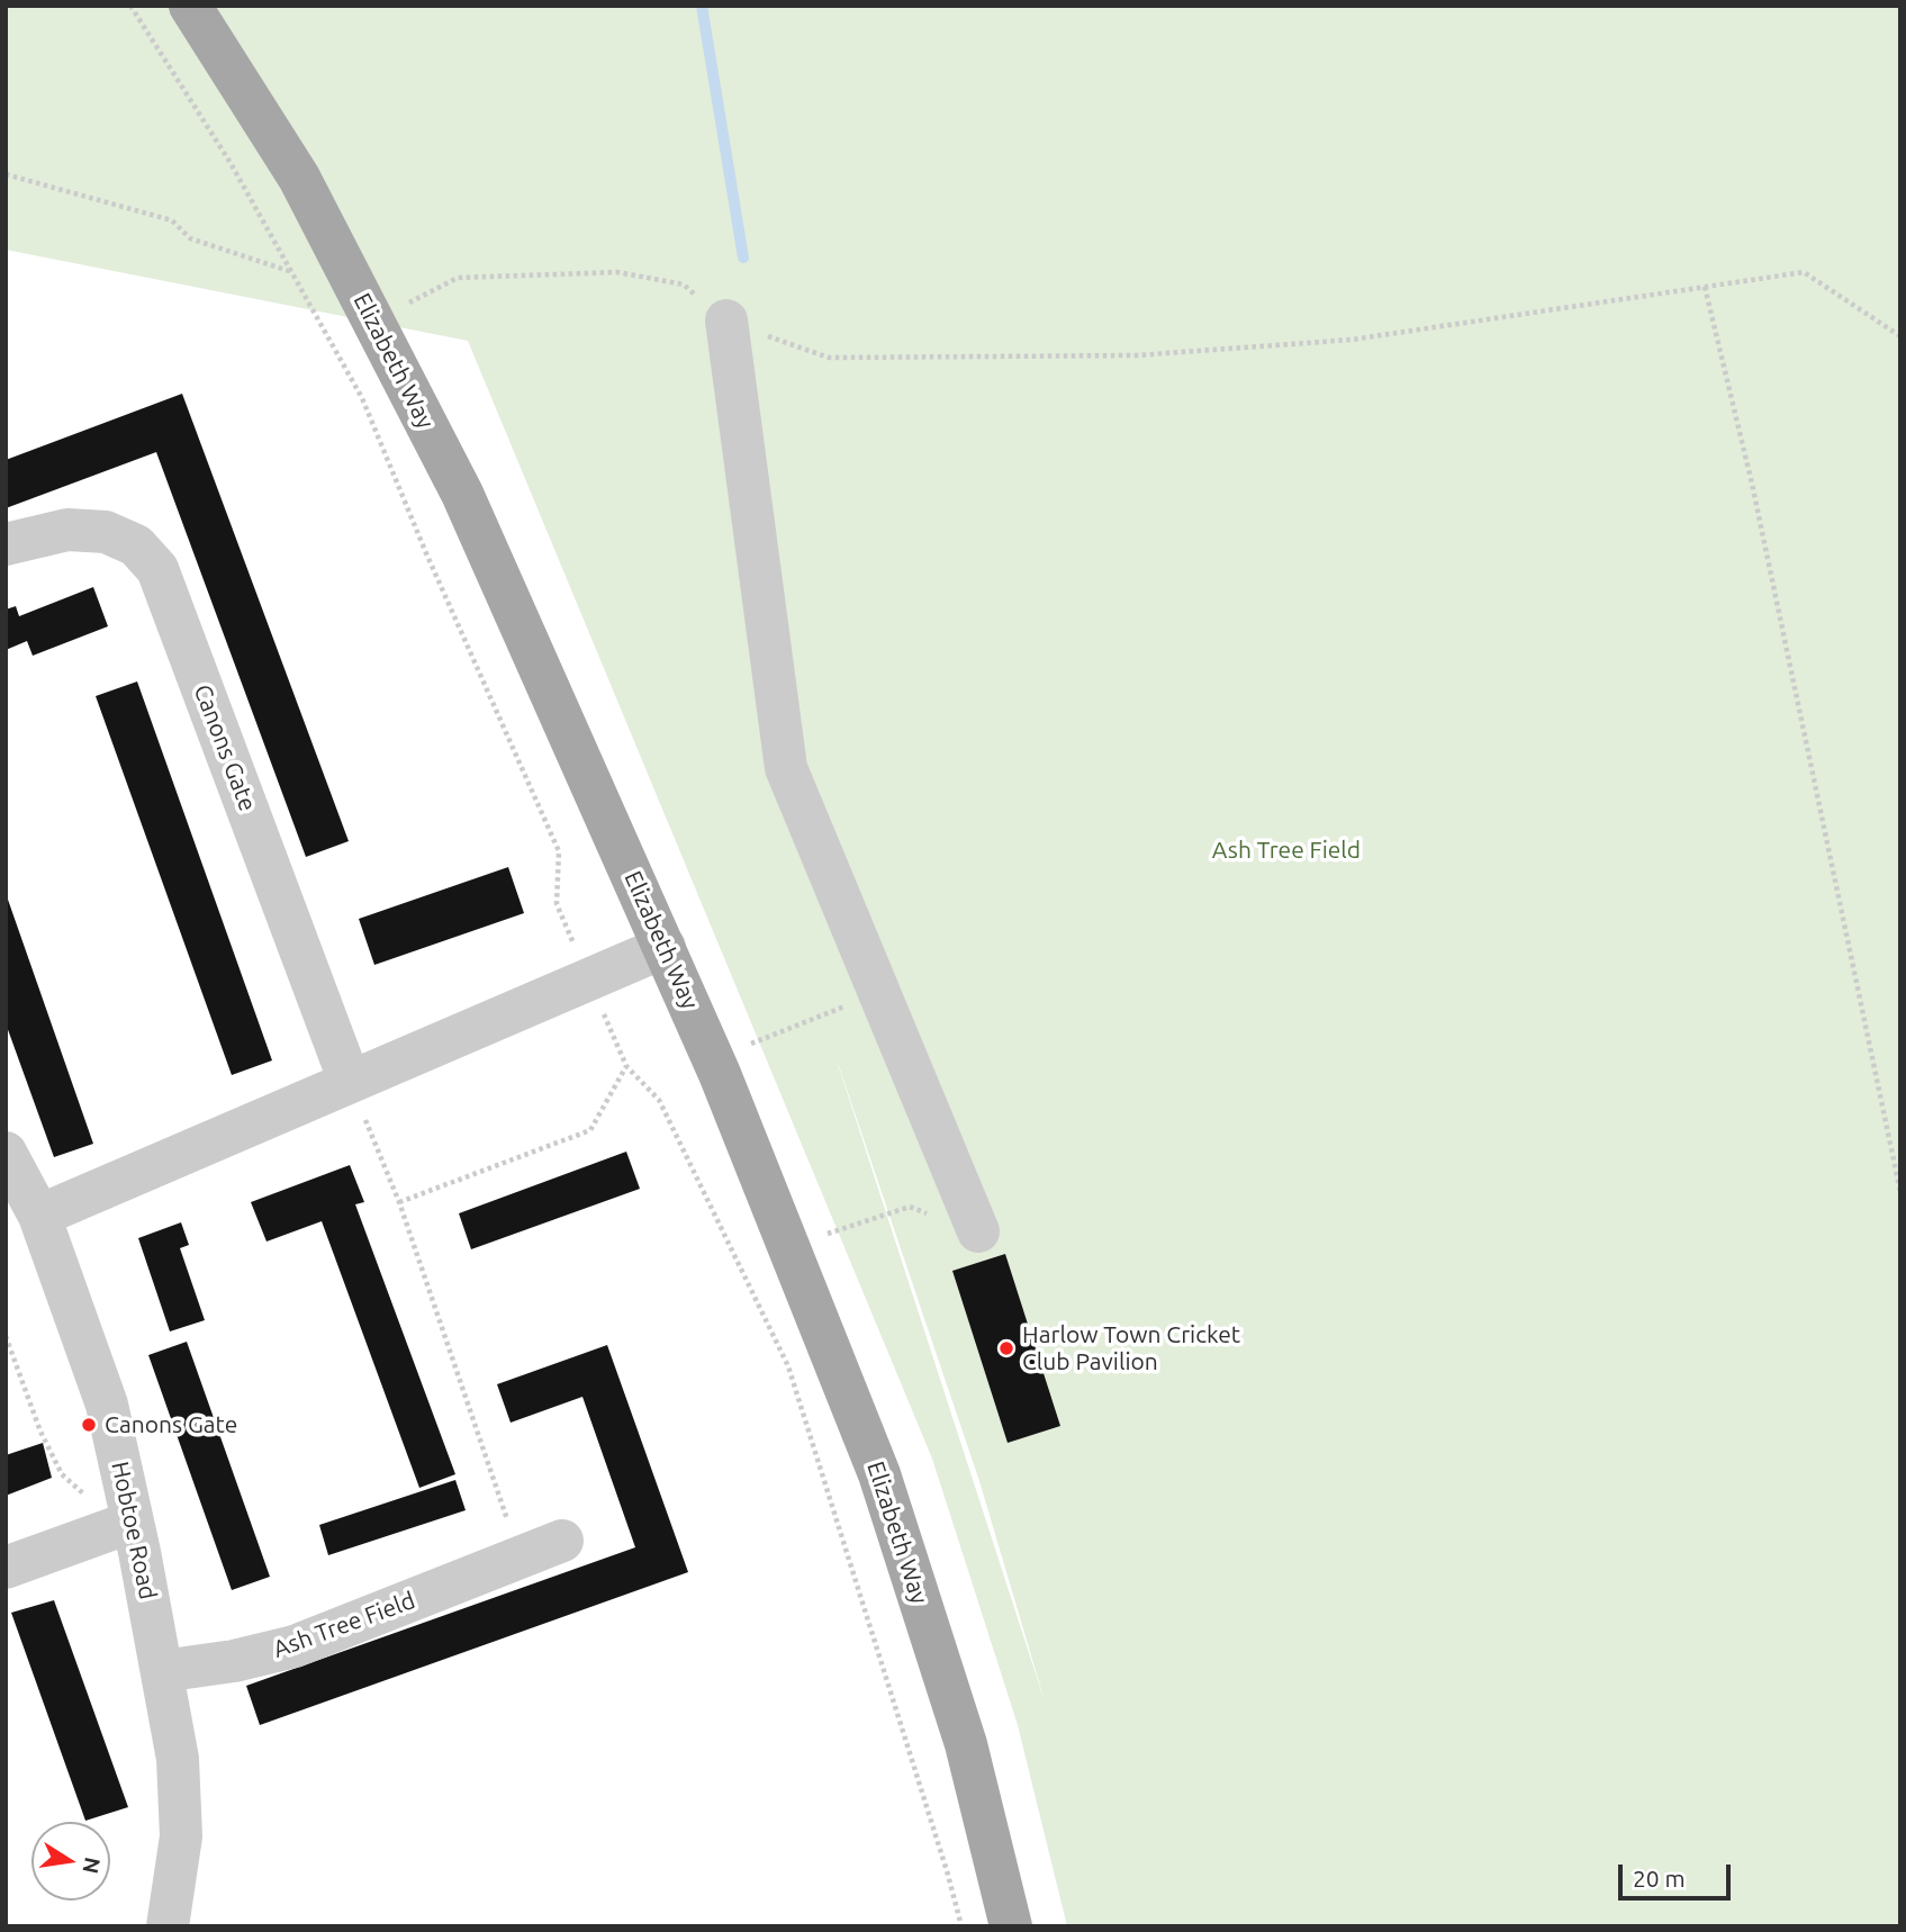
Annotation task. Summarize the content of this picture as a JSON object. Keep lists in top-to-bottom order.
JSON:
{
  "streets": {
    "main road": ["Elizabeth Way"],
    "street": ["Canons Gate", "Hobtoe Road", "Ash Tree Field"]
  },
  "crossings": [
    ["Hobtoe Road", "Ash Tree Field"]
  ],
  "parks": ["Ash Tree Field"],
  "places": ["Harlow Town Cricket Club Pavilion", "Canons Gate"],
  "scale_bar": "20 m",
  "north": "right"
}
